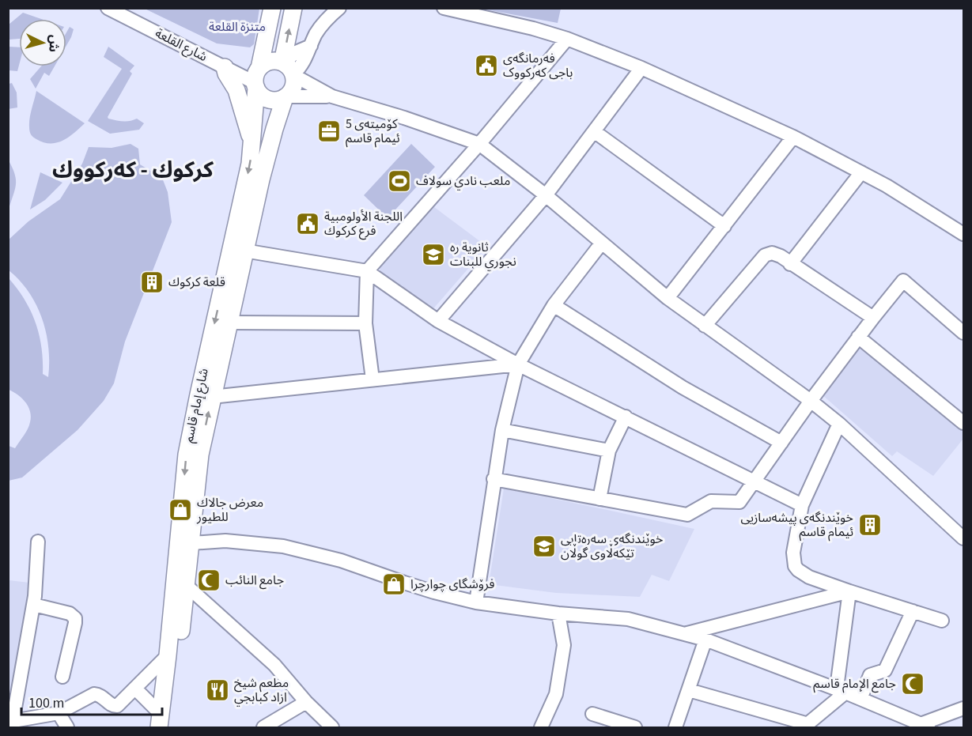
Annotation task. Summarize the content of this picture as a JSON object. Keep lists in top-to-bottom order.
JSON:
{
  "streets": {
    "main road": ["شارع إمام قاسم"],
    "street": ["شارع القلعة"]
  },
  "crossings": [
    ["شارع القلعة", "شارع إمام قاسم"]
  ],
  "districts": ["كركوك - کەرکووك"],
  "parks": ["متنزة القلعة"],
  "places": {
    "public building": ["فەرمانگەی باجی کەرکووک", "اللجنة الأولومبية فرع كركوك"],
    "office": ["کۆمیتەی 5 ئیمام قاسم"],
    "sports": ["ملعب نادي سولاف"],
    "school or university": ["ثانوية ره نجوري للبنات", "خوێندنگەی سەرەتایی تێکەڵاوی گوڵان"],
    "building": ["قلعة كركوك", "خوێندنگەی پیشەسازیی ئیمام قاسم"],
    "shop": ["معرض جالاك للطيور", "فرۆشگای چوارچرا"],
    "mosque": ["جامع النائب", "جامع الإمام قاسم"],
    "restaurant": ["مطعم شيخ ازاد كبابجي"]
  },
  "scale_bar": "100 m",
  "north": "right"
}
